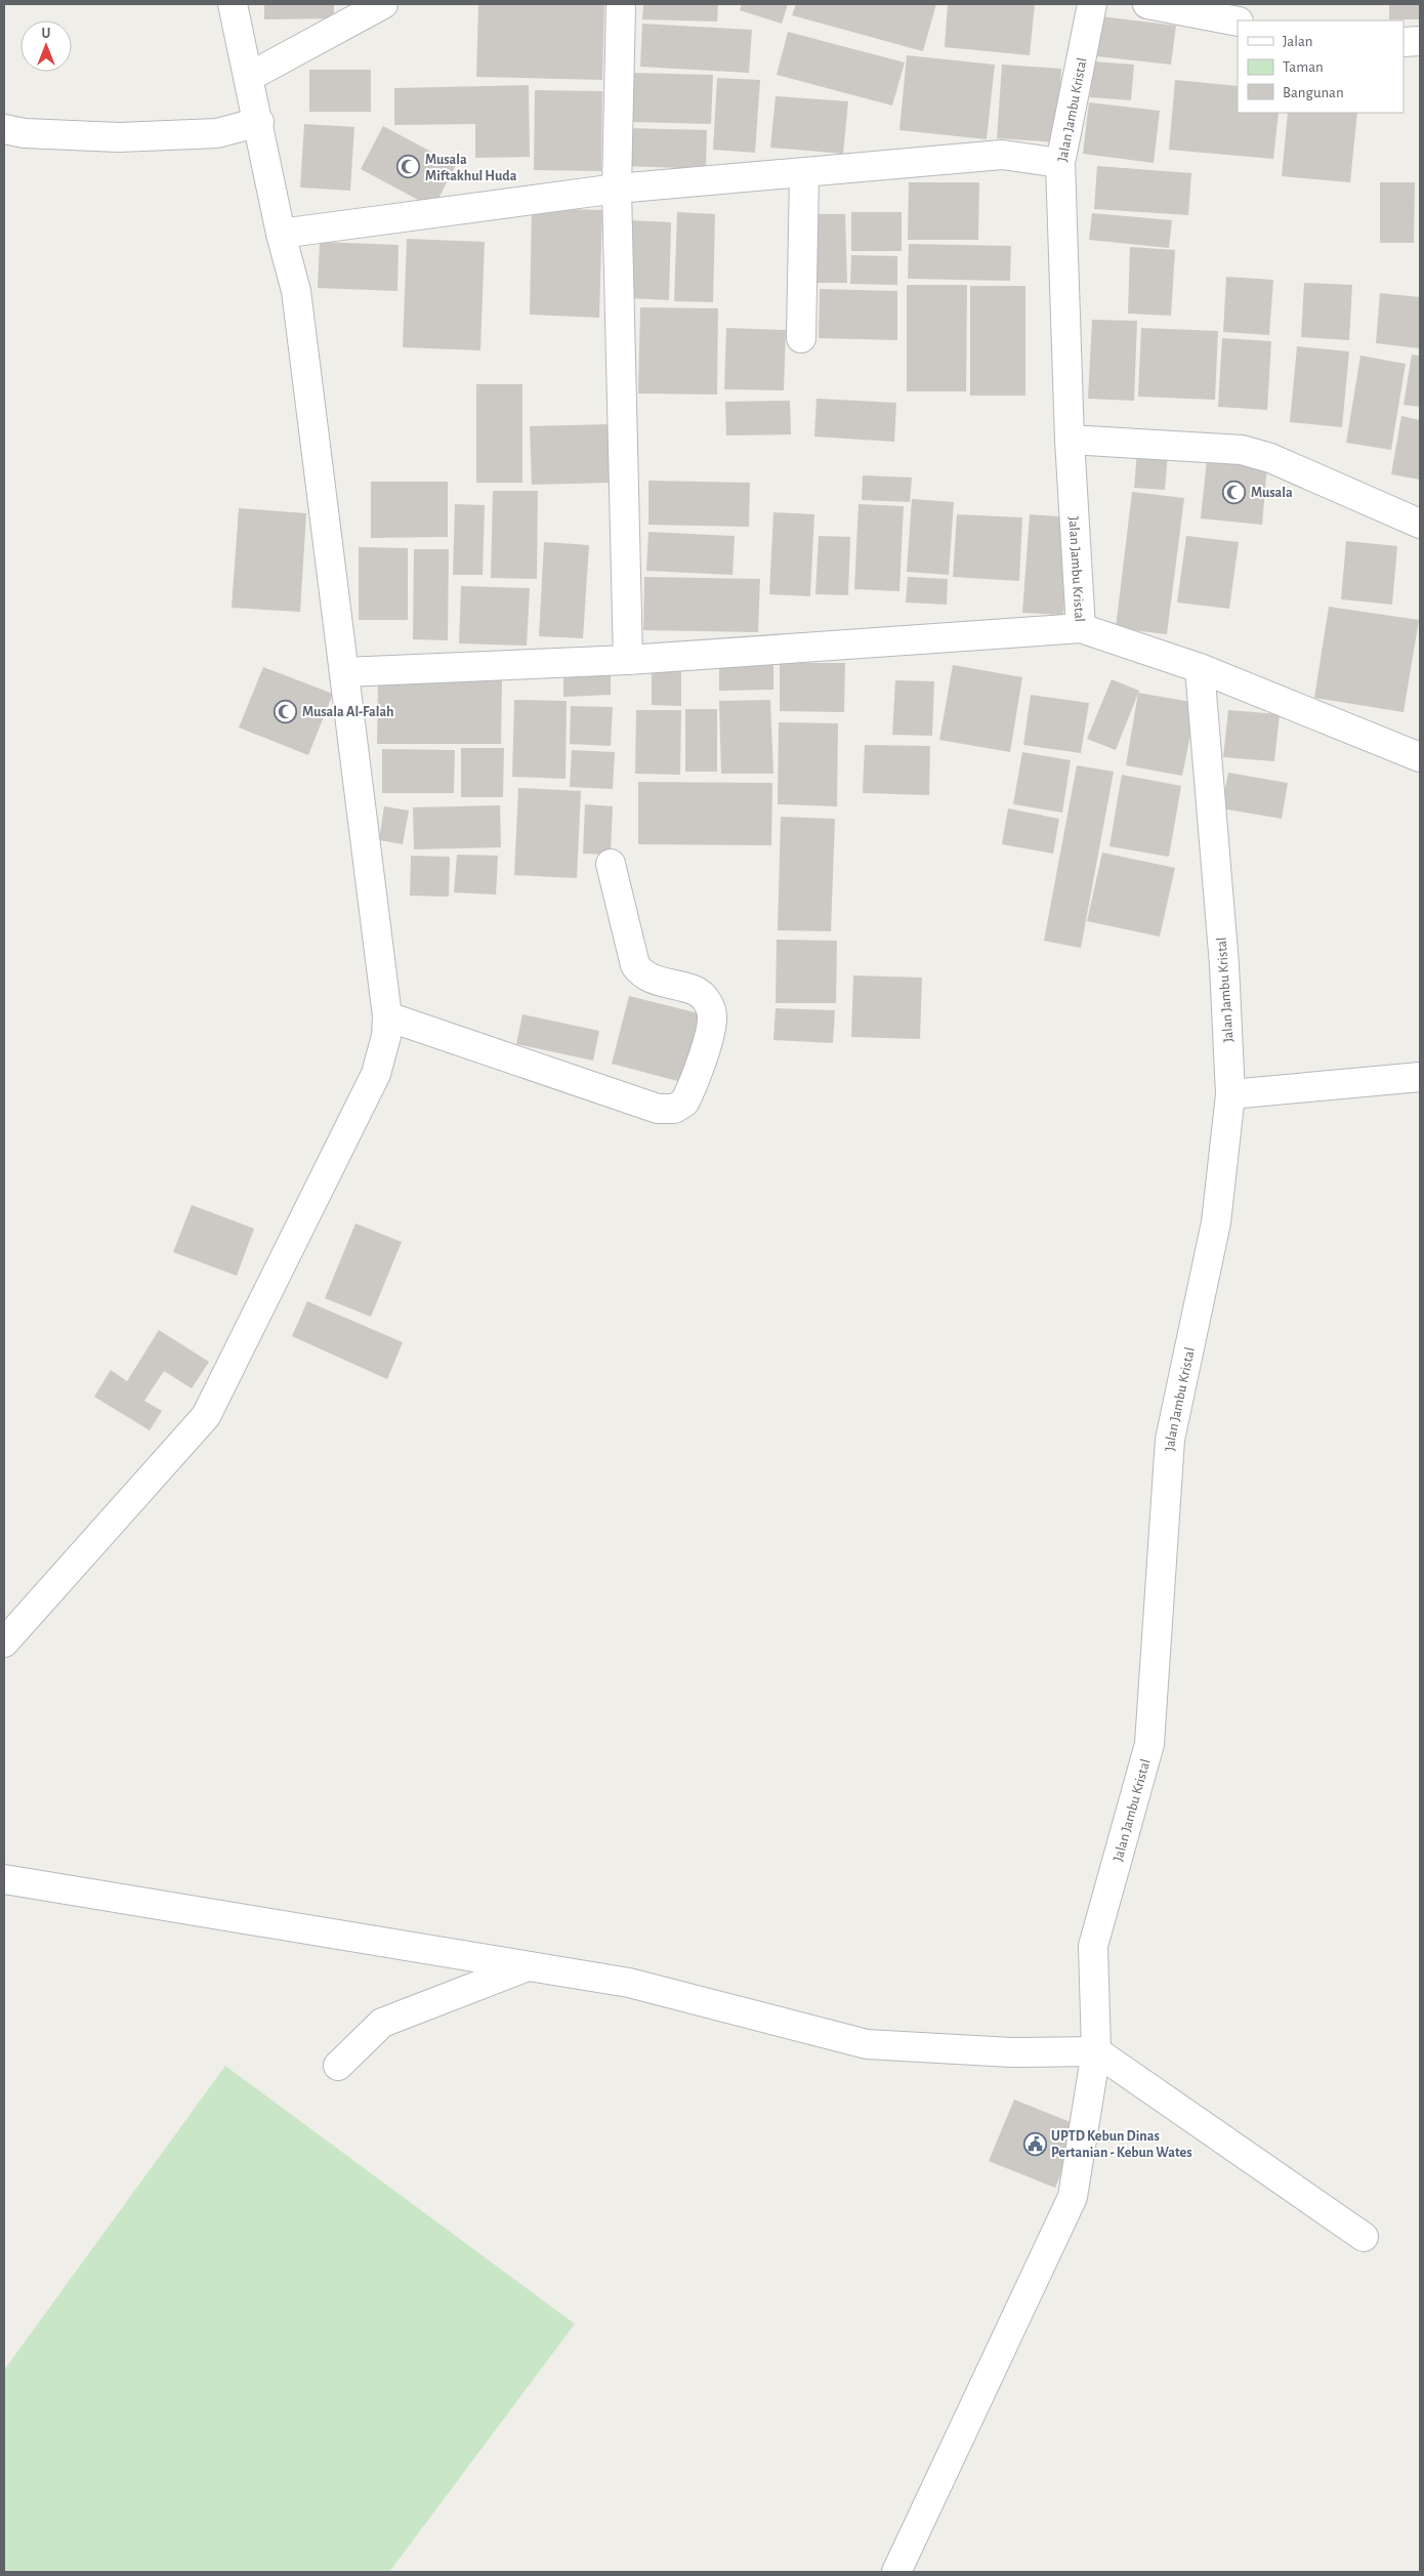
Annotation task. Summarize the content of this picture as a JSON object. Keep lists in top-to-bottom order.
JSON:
{
  "streets": {
    "street": ["Jalan Jambu Kristal"]
  },
  "places": {
    "mosque": ["Musala Miftakhul Huda", "Musala", "Musala Al-Falah"],
    "public building": ["UPTD Kebun Dinas Pertanian - Kebun Wates"]
  },
  "legend": ["Jalan", "Taman", "Bangunan"],
  "north": "top"
}
